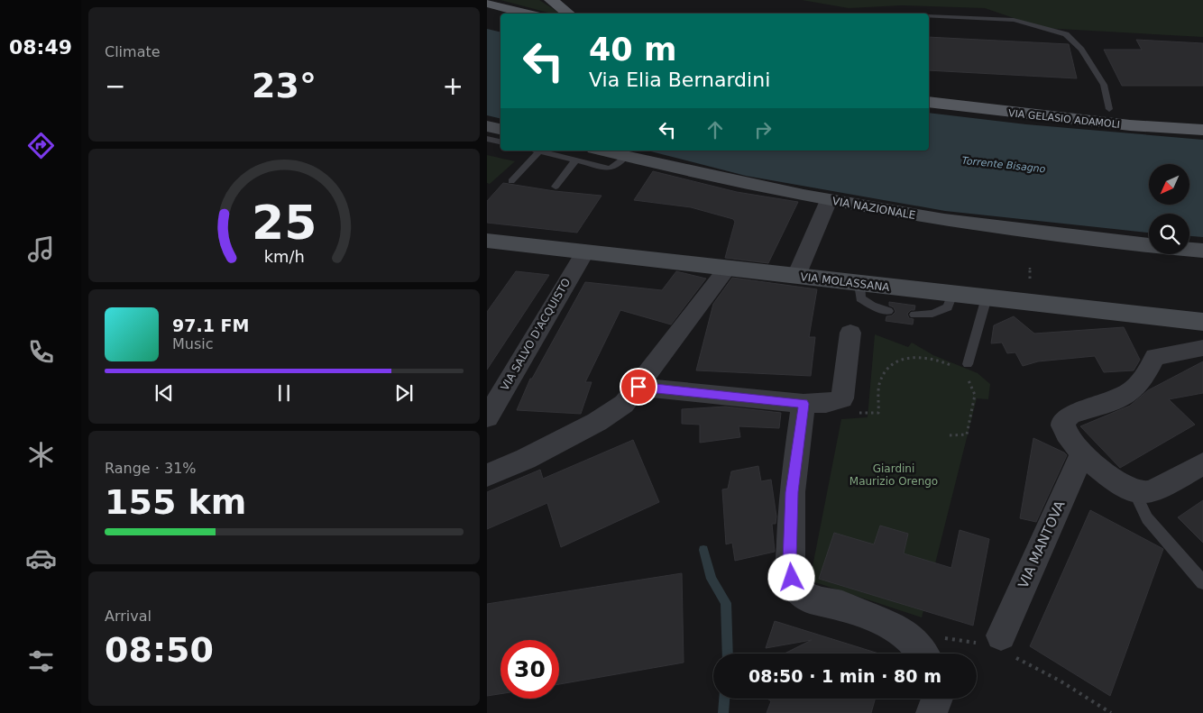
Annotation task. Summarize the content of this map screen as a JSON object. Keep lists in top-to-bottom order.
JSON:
{
  "streets": {
    "main road": ["VIA GELASIO ADAMOLI", "VIA NAZIONALE", "VIA MOLASSANA"],
    "street": ["VIA SALVO D'ACQUISTO", "VIA MANTOVA"]
  },
  "crossings": [
    ["VIA MOLASSANA", "VIA SALVO D'ACQUISTO"]
  ],
  "water": ["Torrente Bisagno"],
  "parks": ["Giardini Maurizio Orengo"],
  "north": "bottom left",
  "page": {
    "tabs": "08:49",
    "tile": [
      "Climate",
      ["Range · 31%", "155 km"],
      ["Arrival", "08:50"]
    ],
    "turn": ["40 m", "Via Elia Bernardini"],
    "heat": ["−", "23°", "+"],
    "song": ["97.1 FM", "Music"],
    "limit": "30",
    "trip": "08:50 · 1 min · 80 m",
    "gauge": ["25", "km/h"]
  }
}
